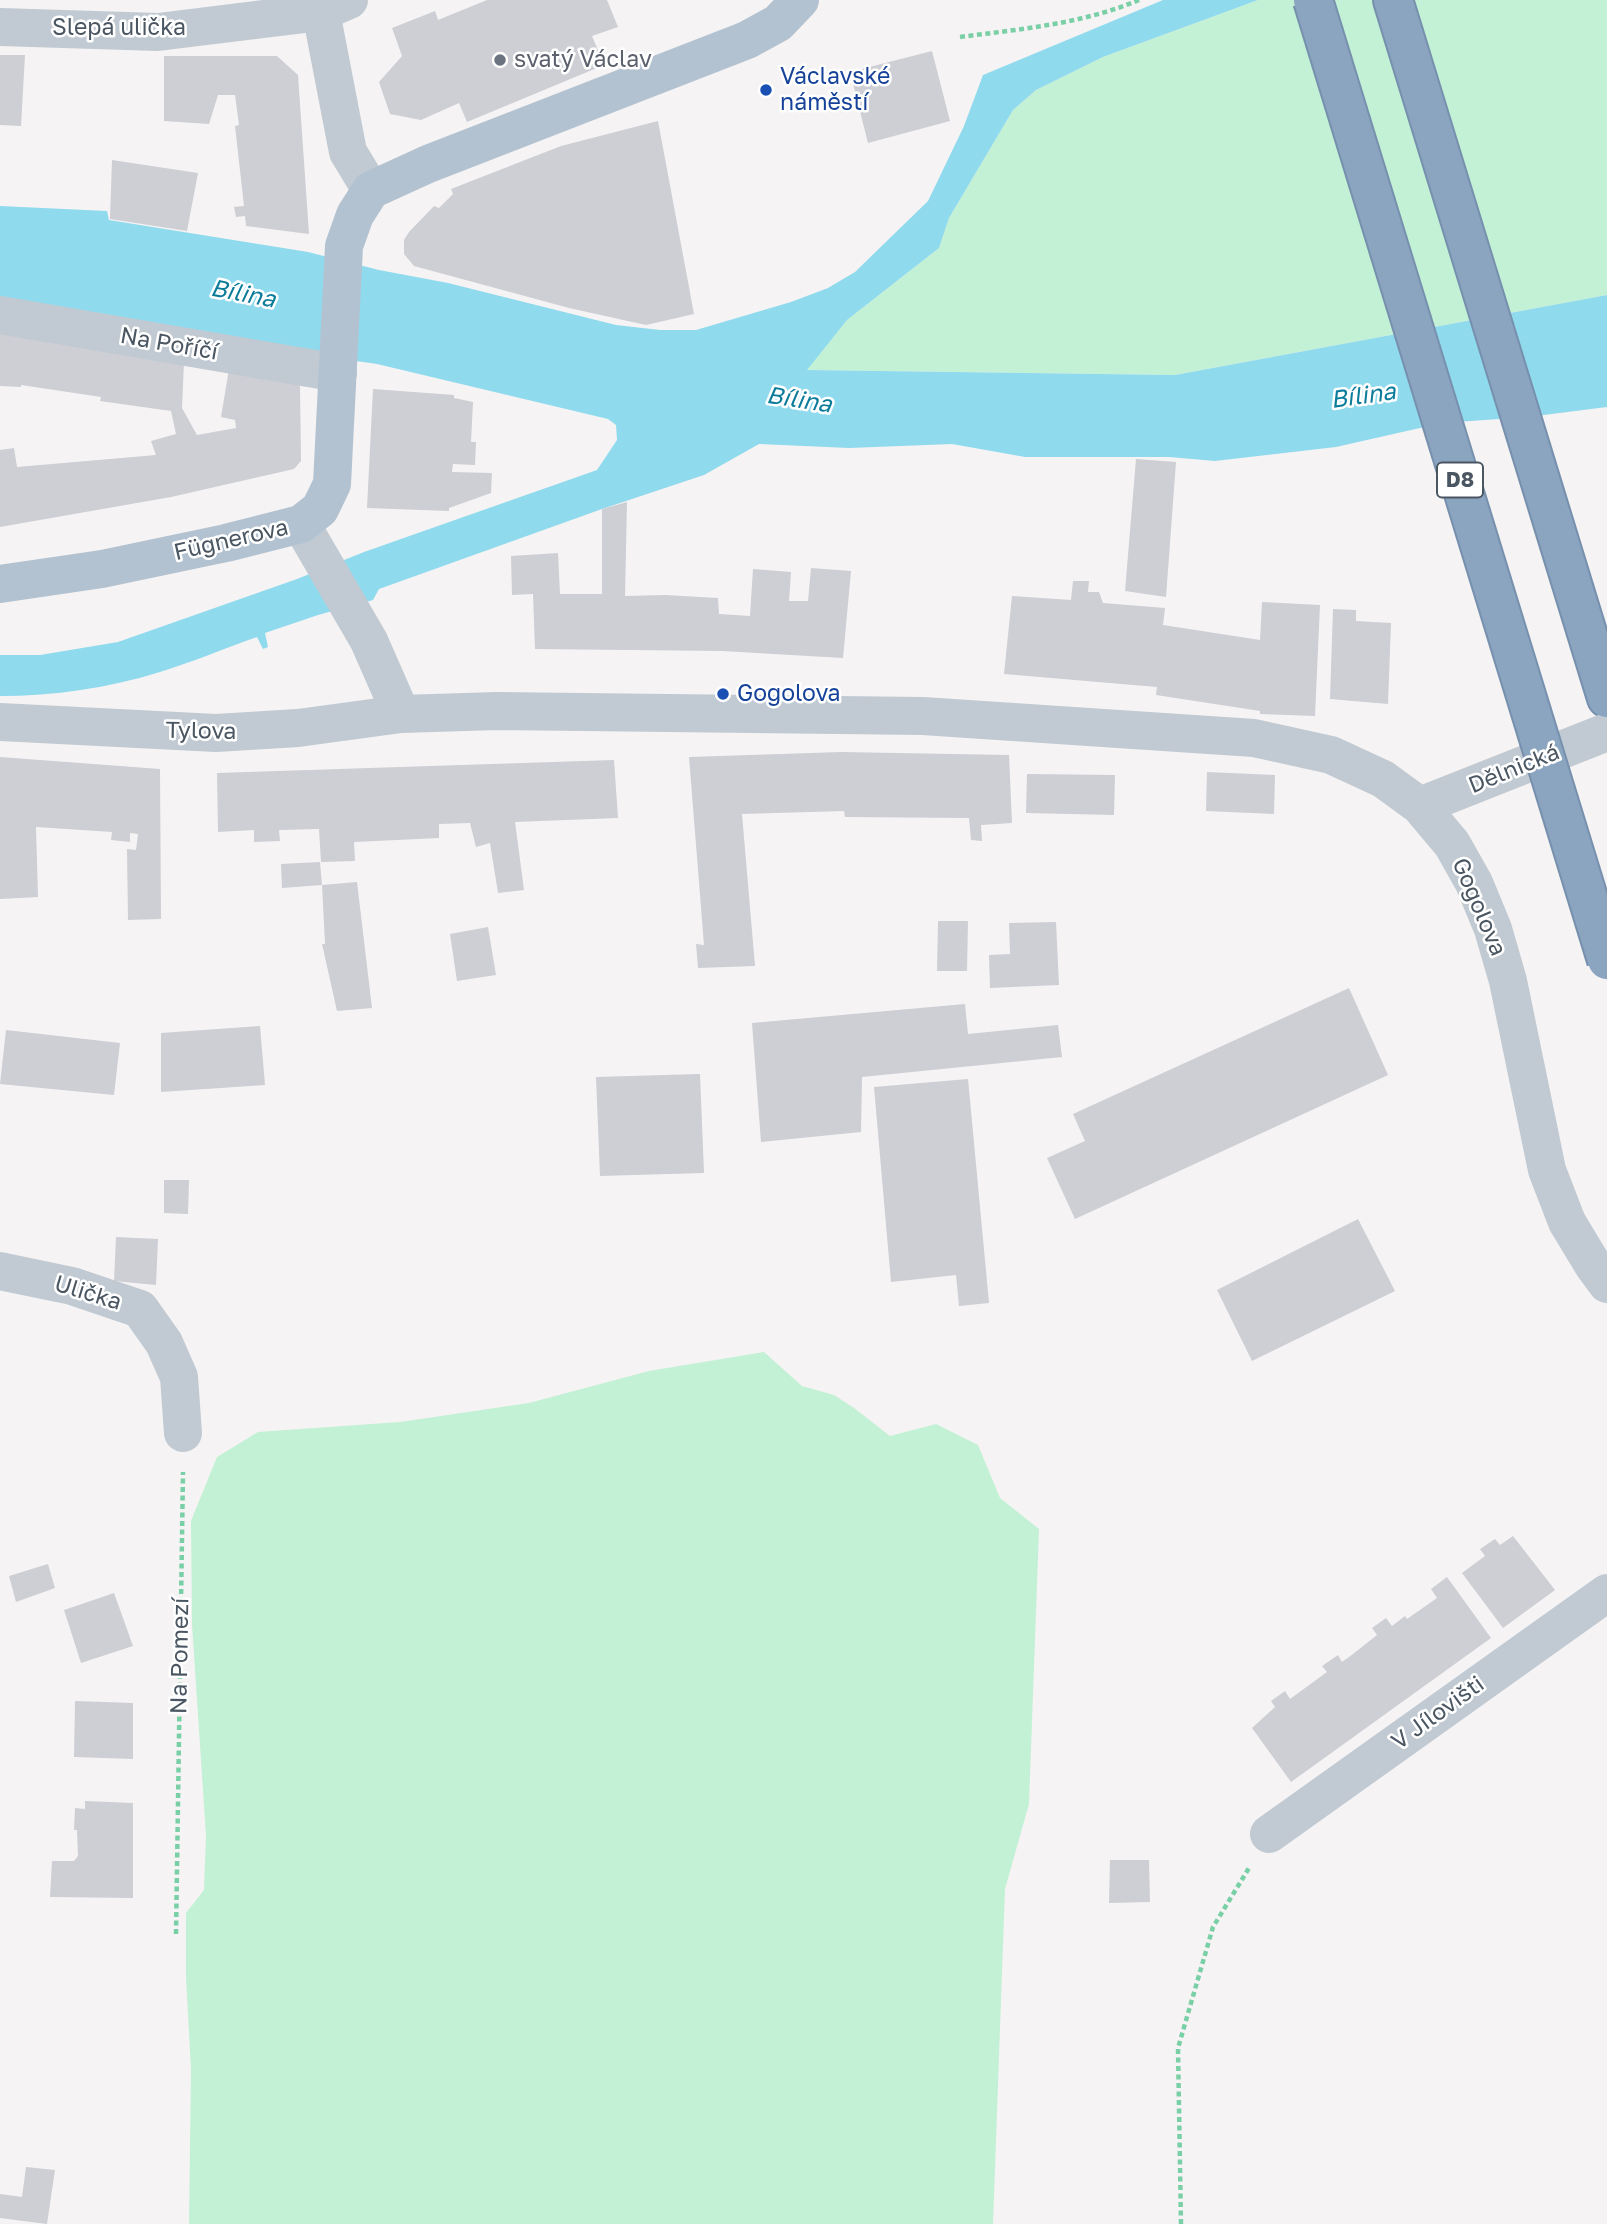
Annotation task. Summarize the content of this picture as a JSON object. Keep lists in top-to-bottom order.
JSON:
{
  "streets": {
    "highway": ["D8"],
    "main road": ["Fügnerova"],
    "street": [
      "Slepá ulička",
      "Na Poříčí",
      "Tylova",
      "Dělnická",
      "Gogolova",
      "Ulička",
      "V Jílovišti"
    ],
    "path": ["Na Pomezí"]
  },
  "crossings": [
    ["Na Poříčí", "Fügnerova"],
    ["Tylova", "Gogolova"],
    ["Dělnická", "Gogolova"],
    ["Ulička", "Na Pomezí"]
  ],
  "water": ["Bílina"],
  "places": ["svatý Václav", "Václavské náměstí", "Gogolova"]
}
